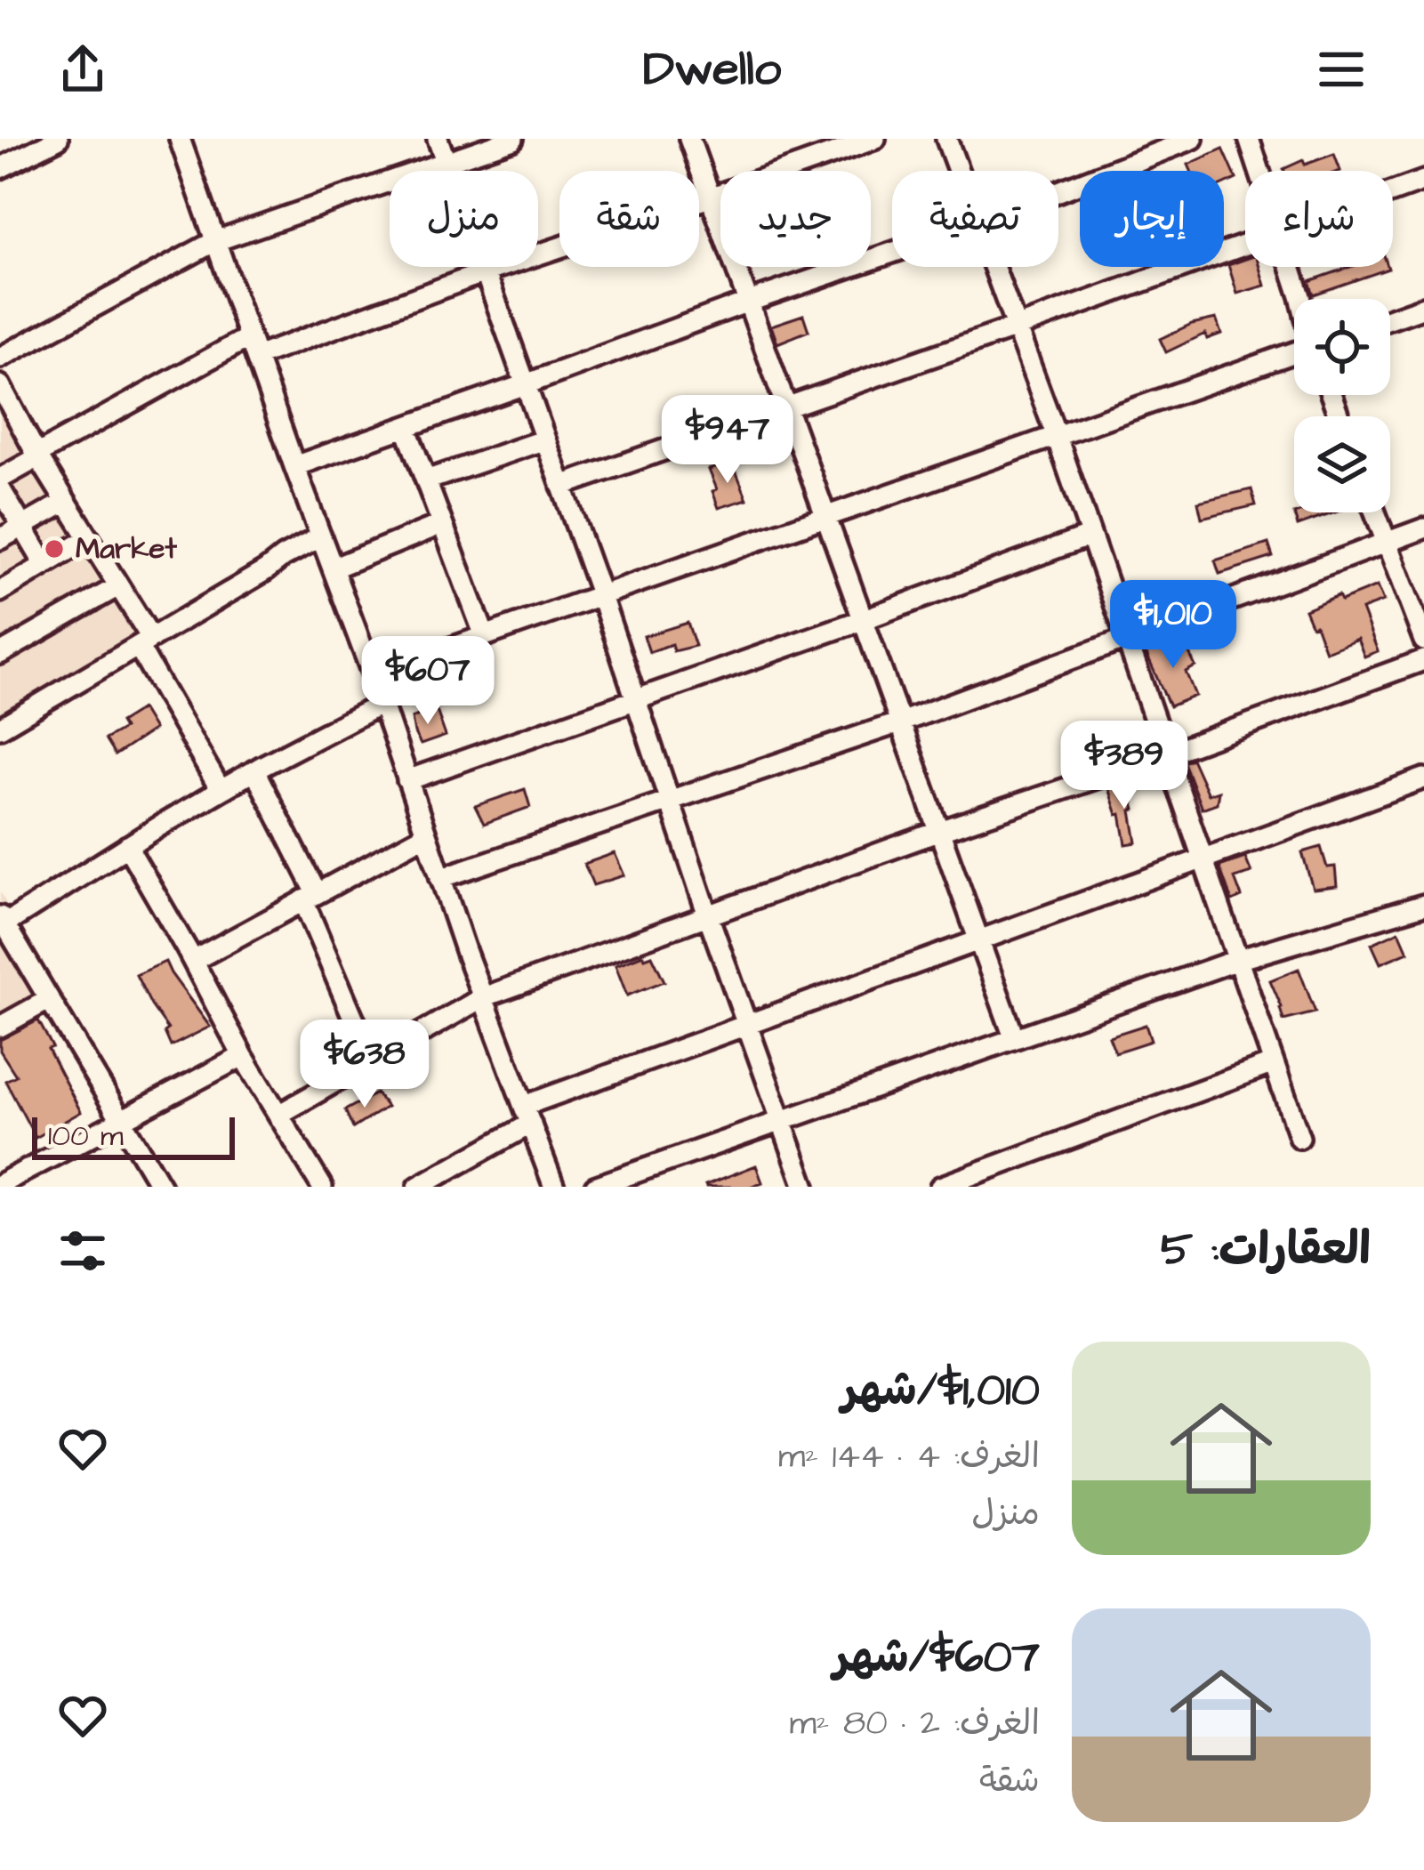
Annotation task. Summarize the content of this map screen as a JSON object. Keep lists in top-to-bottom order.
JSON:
{
  "places": ["Market"],
  "scale_bar": "100 m",
  "page": {
    "header": "Dwello",
    "chip": [
      "شراء",
      "إيجار",
      "تصفية",
      "جديد",
      "شقة",
      "منزل"
    ],
    "price": [
      "$947",
      "$1,010",
      "$607",
      "$389",
      "$638"
    ],
    "scale": "100 m",
    "heading": "العقارات: 5",
    "list": [
      {
        "name": "$1,010/شهر",
        "note": "الغرف: 4 · 144 m² · منزل"
      },
      {
        "name": "$607/شهر",
        "note": "الغرف: 2 · 80 m² · شقة"
      }
    ]
  }
}
